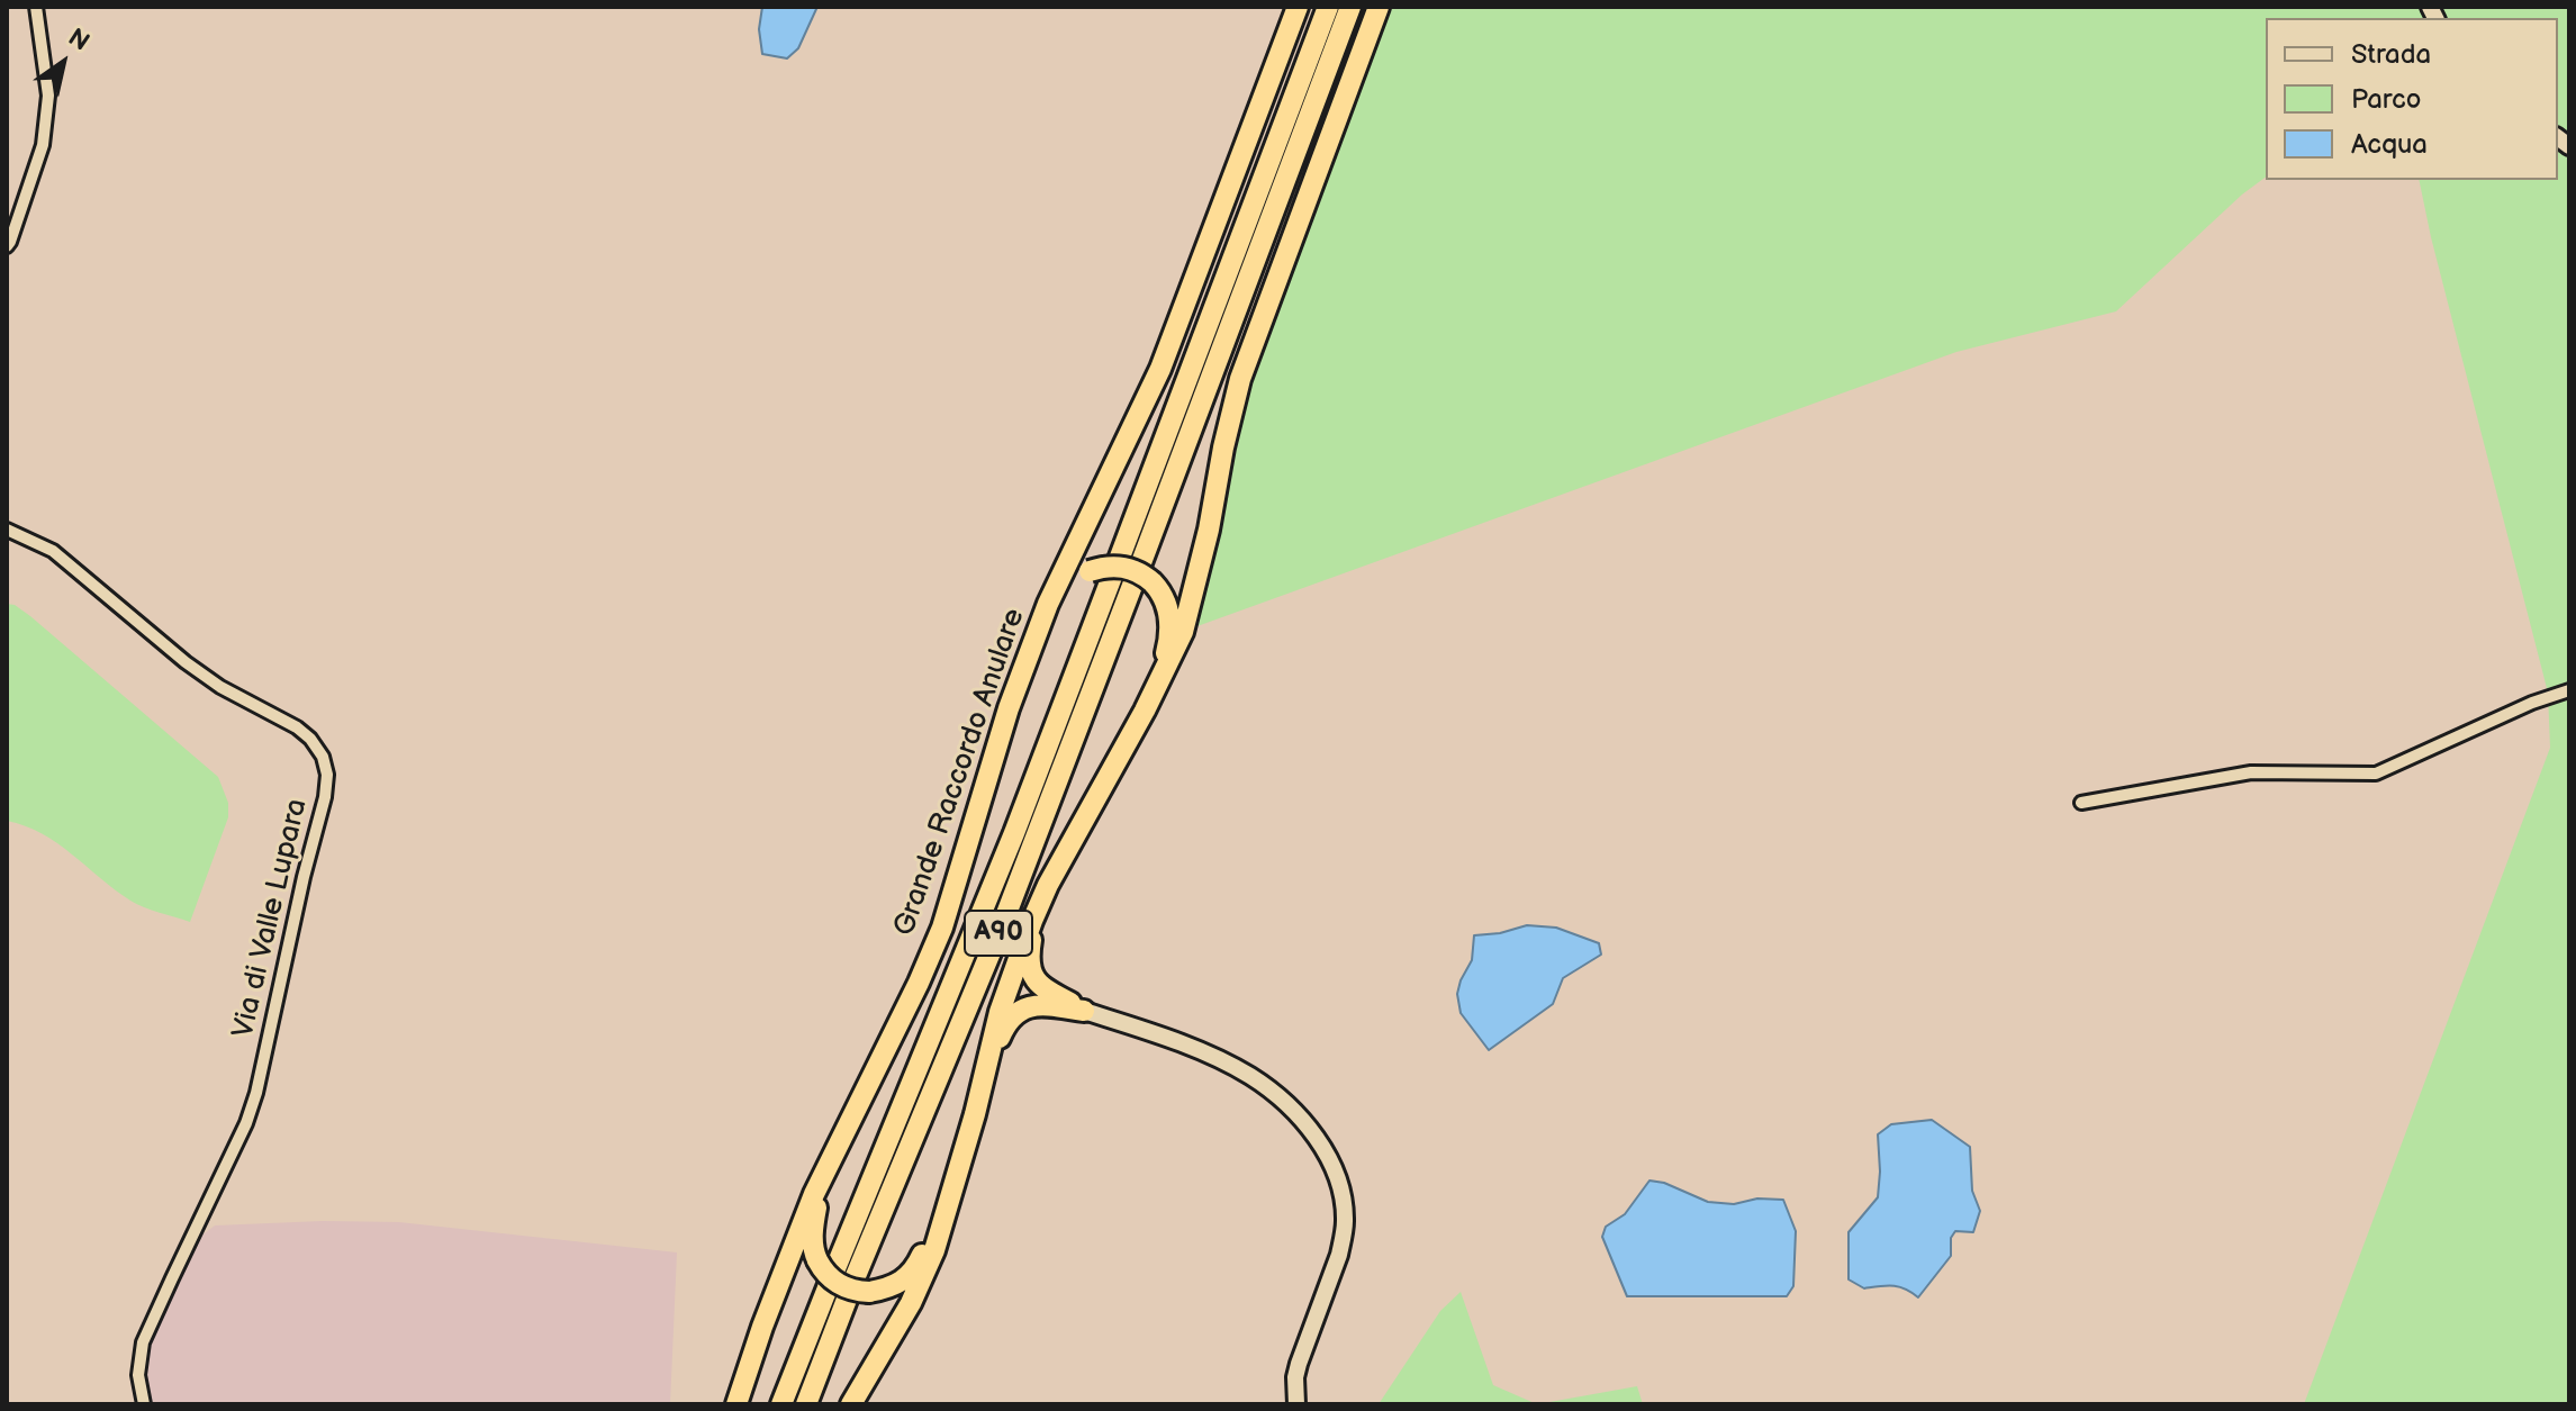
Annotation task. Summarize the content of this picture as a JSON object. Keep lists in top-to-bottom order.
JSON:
{
  "streets": {
    "highway": ["Grande Raccordo Anulare", "A90"],
    "street": ["Via di Valle Lupara"]
  },
  "legend": ["Strada", "Parco", "Acqua"],
  "north": "top right"
}
